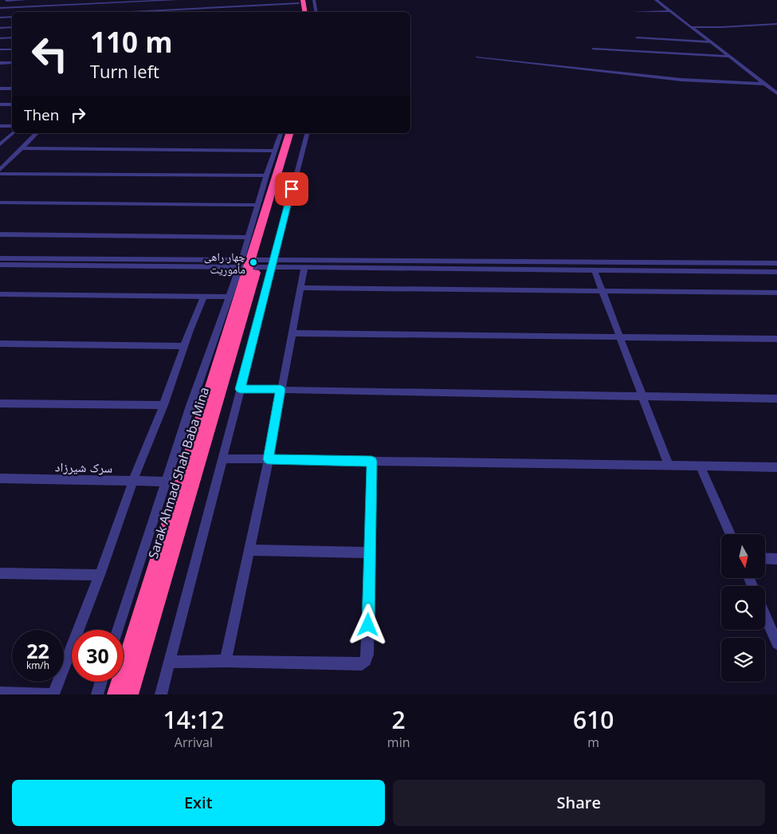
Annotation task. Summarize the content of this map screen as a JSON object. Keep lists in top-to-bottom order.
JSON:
{
  "streets": {
    "highway": ["Sarak Ahmad Shah Baba Mina"],
    "street": ["سرک شیرزاد"]
  },
  "places": ["چهار راهی مأموریت"],
  "north": "bottom",
  "page": {
    "turn": ["110 m", "Turn left"],
    "then": "Then",
    "speed": "22 km/h",
    "limit": "30",
    "eta": [
      "14:12",
      "Arrival",
      "2",
      "min",
      "610",
      "m"
    ],
    "buttons": ["Exit", "Share"]
  }
}
